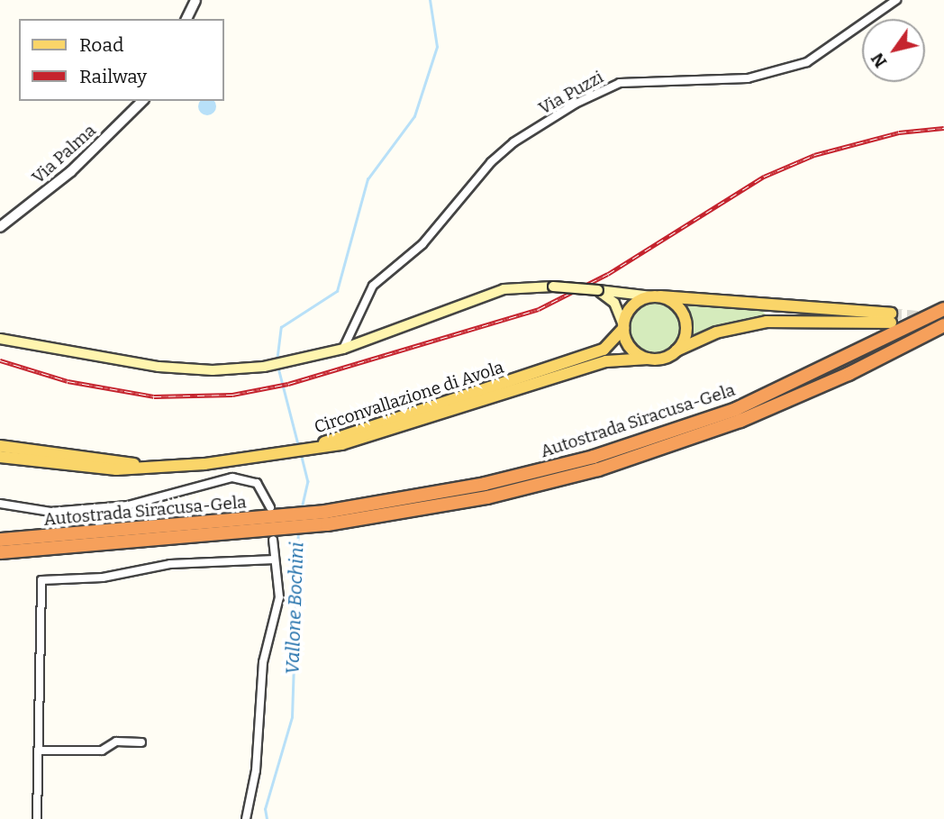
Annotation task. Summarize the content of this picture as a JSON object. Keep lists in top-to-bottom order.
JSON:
{
  "streets": {
    "highway": ["Autostrada Siracusa-Gela"],
    "main road": ["Circonvallazione di Avola"],
    "street": ["Via Puzzi", "Via Palma"]
  },
  "water": ["Vallone Bochini"],
  "legend": ["Road", "Railway"],
  "north": "bottom left"
}
